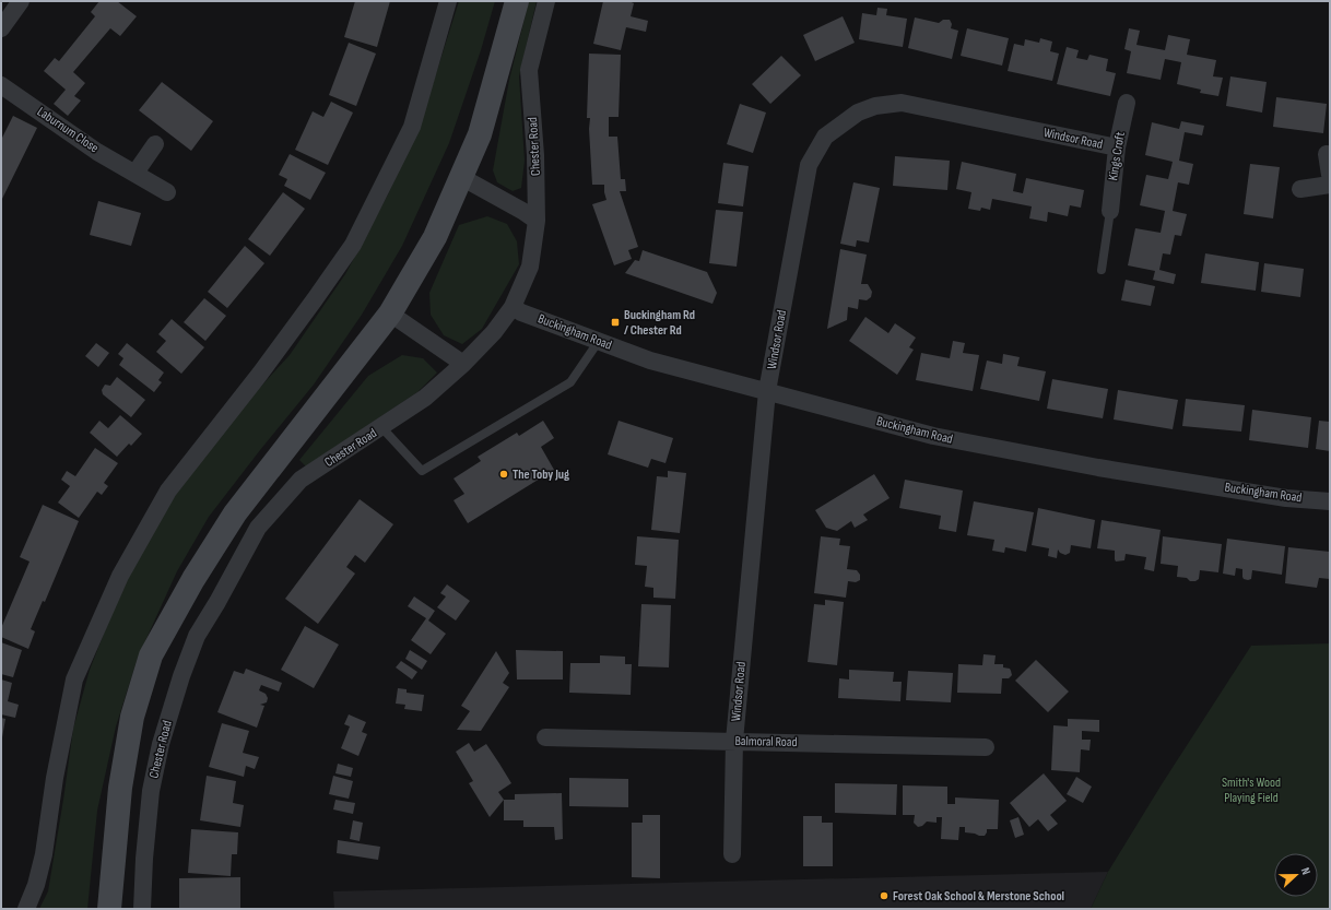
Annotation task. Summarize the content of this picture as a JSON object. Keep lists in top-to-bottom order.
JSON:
{
  "streets": {
    "street": [
      "Laburnum Close",
      "Windsor Road",
      "Chester Road",
      "Kings Croft",
      "Buckingham Road",
      "Balmoral Road"
    ]
  },
  "crossings": [
    ["Windsor Road", "Kings Croft"],
    ["Windsor Road", "Buckingham Road"],
    ["Windsor Road", "Balmoral Road"],
    ["Chester Road", "Buckingham Road"]
  ],
  "parks": ["Smith's Wood Playing Field"],
  "places": {
    "transit": ["Buckingham Rd / Chester Rd"],
    "other": ["The Toby Jug", "Forest Oak School & Merstone School"]
  },
  "north": "right"
}
